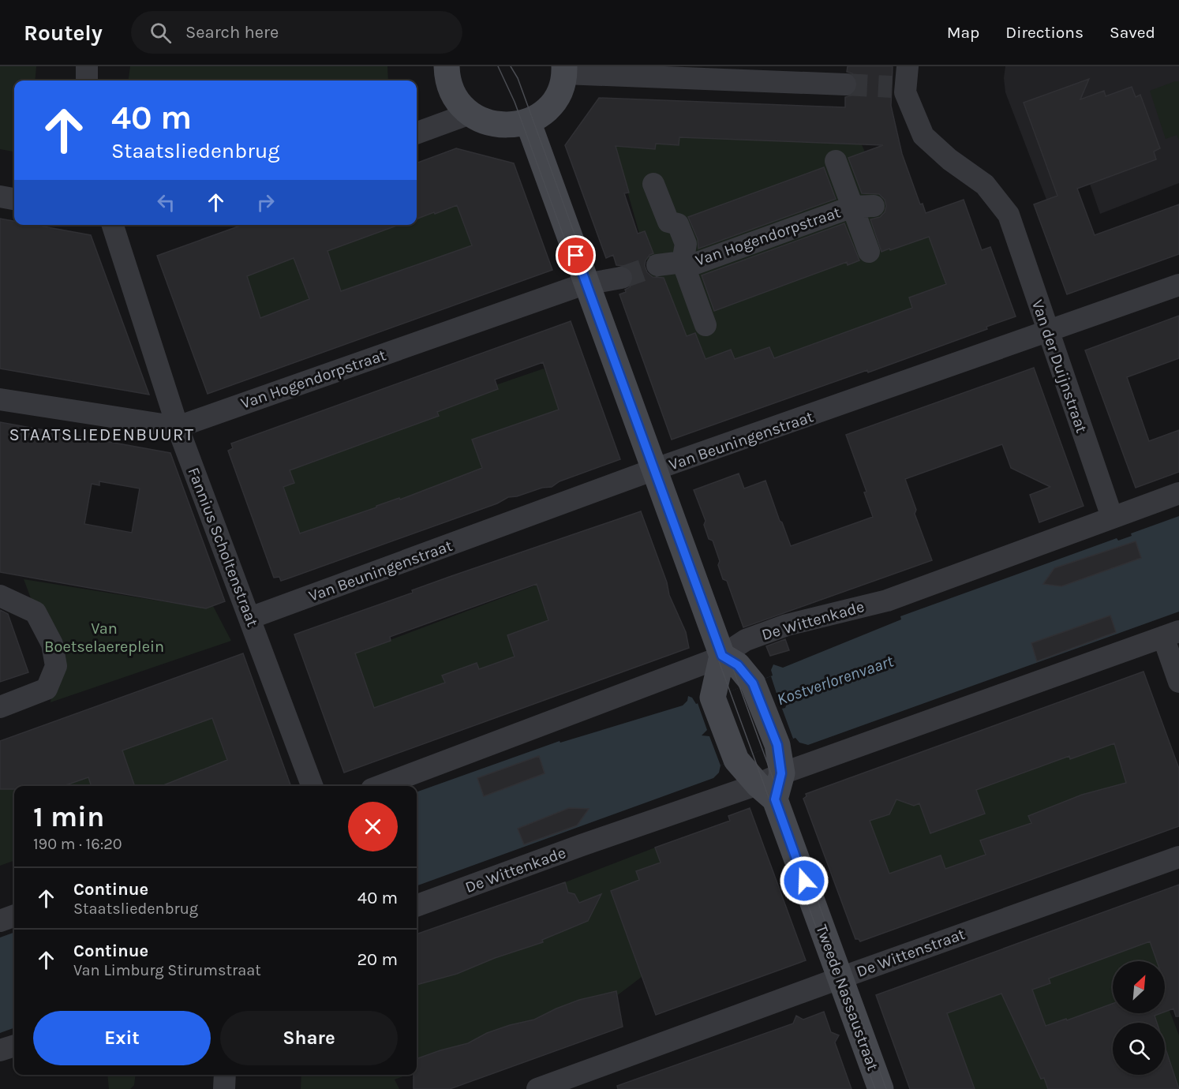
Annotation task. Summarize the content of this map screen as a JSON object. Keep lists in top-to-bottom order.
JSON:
{
  "streets": {
    "street": [
      "Van Hogendorpstraat",
      "Van der Duijnstraat",
      "Van Beuningenstraat",
      "Fannius Scholtenstraat",
      "De Wittenkade",
      "De Wittenstraat",
      "Tweede Nassaustraat"
    ]
  },
  "crossings": [
    ["Van Hogendorpstraat", "Fannius Scholtenstraat"],
    ["Van der Duijnstraat", "Van Beuningenstraat"],
    ["Van der Duijnstraat", "De Wittenkade"],
    ["Van Beuningenstraat", "Fannius Scholtenstraat"],
    ["De Wittenkade", "Tweede Nassaustraat"],
    ["De Wittenstraat", "Tweede Nassaustraat"]
  ],
  "districts": ["STAATSLIEDENBUURT"],
  "water": ["Kostverlorenvaart"],
  "parks": ["Van Boetselaereplein"],
  "north": "top right",
  "page": {
    "header": "Routely",
    "search": "Search here",
    "nav": ["Map", "Directions", "Saved"],
    "turn": ["40 m", "Staatsliedenbrug"],
    "heading": ["1 min", "190 m · 16:20"],
    "list": [
      {
        "name": "Continue",
        "note": "Staatsliedenbrug",
        "value": "40 m"
      },
      {
        "name": "Continue",
        "note": "Van Limburg Stirumstraat",
        "value": "20 m"
      }
    ],
    "buttons": ["Exit", "Share"]
  }
}
